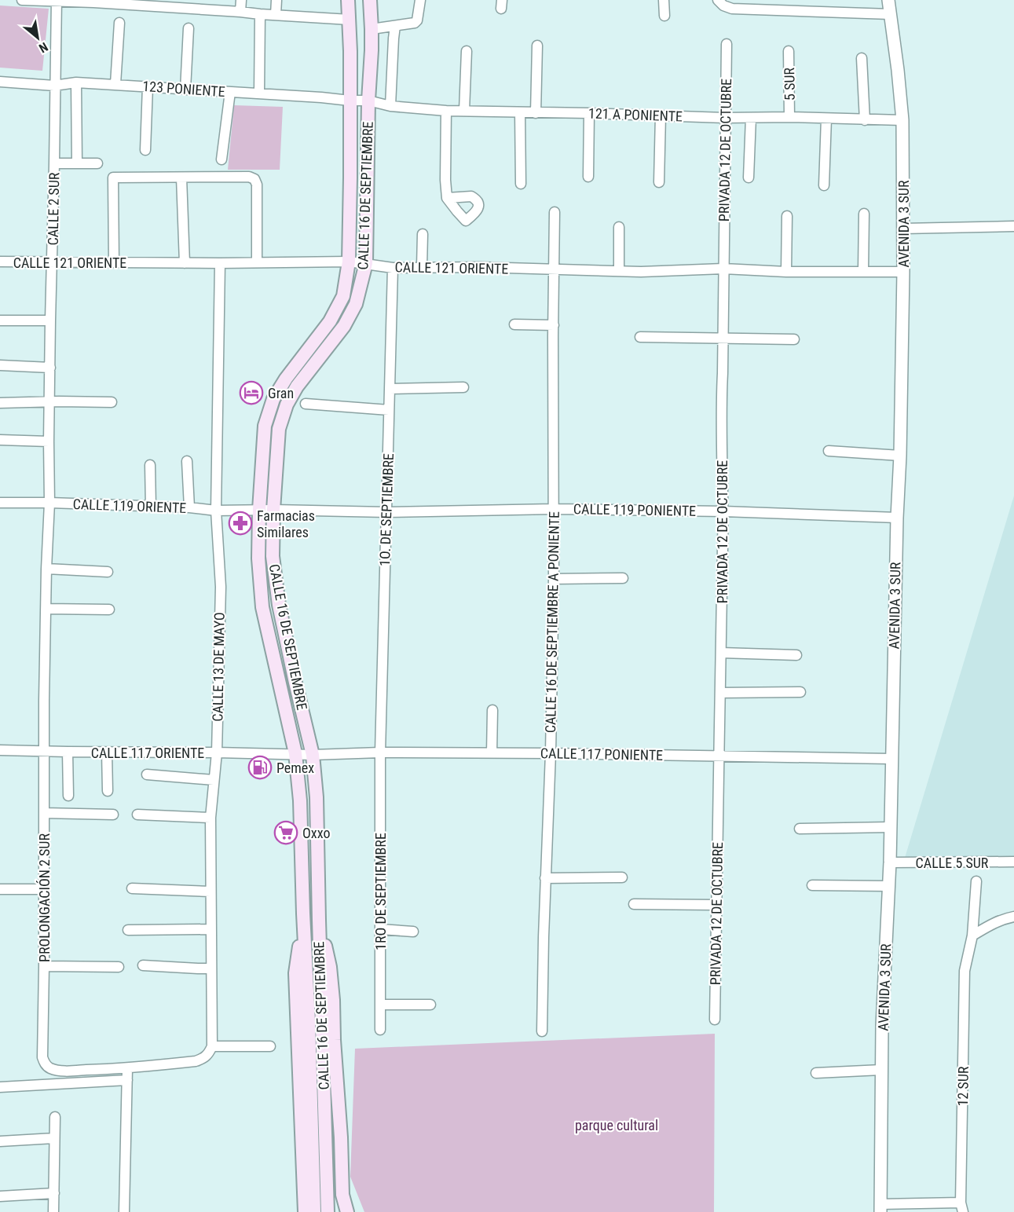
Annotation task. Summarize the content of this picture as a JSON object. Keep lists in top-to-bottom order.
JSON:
{
  "streets": {
    "main road": ["CALLE 16 DE SEPTIEMBRE"],
    "street": [
      "5 SUR",
      "123 PONIENTE",
      "121 A PONIENTE",
      "PRIVADA 12 DE OCTUBRE",
      "CALLE 2 SUR",
      "AVENIDA 3 SUR",
      "CALLE 121 ORIENTE",
      "CALLE 119 ORIENTE",
      "1O. DE SEPTIEMBRE",
      "CALLE 119 PONIENTE",
      "CALLE 16 DE SEPTIEMBRE A PONIENTE",
      "CALLE 13 DE MAYO",
      "CALLE 117 ORIENTE",
      "CALLE 117 PONIENTE",
      "CALLE 5 SUR",
      "1RO DE SEPTIEMBRE",
      "PROLONGACIÓN 2 SUR",
      "12 SUR"
    ]
  },
  "crossings": [
    ["5 SUR", "121 A PONIENTE"],
    ["123 PONIENTE", "121 A PONIENTE"],
    ["123 PONIENTE", "CALLE 16 DE SEPTIEMBRE"],
    ["123 PONIENTE", "CALLE 2 SUR"],
    ["121 A PONIENTE", "PRIVADA 12 DE OCTUBRE"],
    ["121 A PONIENTE", "CALLE 16 DE SEPTIEMBRE"],
    ["121 A PONIENTE", "AVENIDA 3 SUR"],
    ["PRIVADA 12 DE OCTUBRE", "CALLE 121 ORIENTE"],
    ["PRIVADA 12 DE OCTUBRE", "CALLE 119 PONIENTE"],
    ["PRIVADA 12 DE OCTUBRE", "CALLE 117 PONIENTE"],
    ["CALLE 16 DE SEPTIEMBRE", "CALLE 121 ORIENTE"],
    ["CALLE 16 DE SEPTIEMBRE", "CALLE 119 ORIENTE"],
    ["CALLE 16 DE SEPTIEMBRE", "CALLE 119 PONIENTE"],
    ["CALLE 16 DE SEPTIEMBRE", "CALLE 117 ORIENTE"],
    ["CALLE 16 DE SEPTIEMBRE", "CALLE 117 PONIENTE"],
    ["CALLE 2 SUR", "CALLE 121 ORIENTE"],
    ["CALLE 2 SUR", "CALLE 119 ORIENTE"],
    ["CALLE 2 SUR", "PROLONGACIÓN 2 SUR"],
    ["AVENIDA 3 SUR", "CALLE 121 ORIENTE"],
    ["AVENIDA 3 SUR", "CALLE 119 PONIENTE"],
    ["AVENIDA 3 SUR", "CALLE 117 PONIENTE"],
    ["AVENIDA 3 SUR", "CALLE 5 SUR"],
    ["CALLE 121 ORIENTE", "1O. DE SEPTIEMBRE"],
    ["CALLE 121 ORIENTE", "CALLE 16 DE SEPTIEMBRE A PONIENTE"],
    ["CALLE 121 ORIENTE", "CALLE 13 DE MAYO"],
    ["CALLE 119 ORIENTE", "CALLE 119 PONIENTE"],
    ["CALLE 119 ORIENTE", "CALLE 13 DE MAYO"],
    ["CALLE 119 ORIENTE", "PROLONGACIÓN 2 SUR"],
    ["1O. DE SEPTIEMBRE", "CALLE 119 PONIENTE"],
    ["1O. DE SEPTIEMBRE", "CALLE 117 PONIENTE"],
    ["1O. DE SEPTIEMBRE", "1RO DE SEPTIEMBRE"],
    ["CALLE 119 PONIENTE", "CALLE 16 DE SEPTIEMBRE A PONIENTE"],
    ["CALLE 16 DE SEPTIEMBRE A PONIENTE", "CALLE 117 PONIENTE"],
    ["CALLE 13 DE MAYO", "CALLE 117 ORIENTE"],
    ["CALLE 117 ORIENTE", "CALLE 117 PONIENTE"],
    ["CALLE 117 ORIENTE", "PROLONGACIÓN 2 SUR"],
    ["CALLE 117 PONIENTE", "1RO DE SEPTIEMBRE"]
  ],
  "parks": ["parque cultural"],
  "places": {
    "hotel": ["Gran"],
    "pharmacy": ["Farmacias Similares"],
    "fuel station": ["Pemex"],
    "supermarket": ["Oxxo"]
  },
  "north": "bottom right"
}
